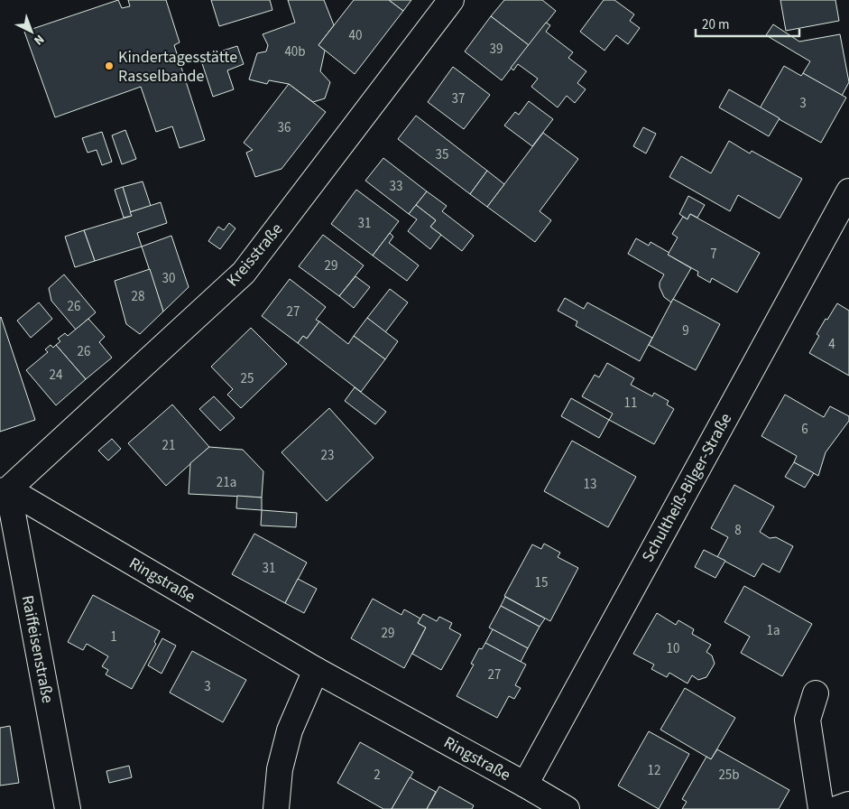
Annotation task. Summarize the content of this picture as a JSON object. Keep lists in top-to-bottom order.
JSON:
{
  "streets": {
    "street": [
      "Kreisstraße",
      "Schultheiß-Bilger-Straße",
      "Ringstraße",
      "Raiffeisenstraße"
    ]
  },
  "crossings": [
    ["Kreisstraße", "Ringstraße"],
    ["Kreisstraße", "Raiffeisenstraße"],
    ["Schultheiß-Bilger-Straße", "Ringstraße"],
    ["Ringstraße", "Raiffeisenstraße"]
  ],
  "places": ["Kindertagesstätte Rasselbande"],
  "house_numbers": [
    "40",
    "39",
    "40b",
    "37",
    "3",
    "36",
    "35",
    "33",
    "31",
    "7",
    "29",
    "30",
    "28",
    "26",
    "27",
    "9",
    "4",
    "26",
    "24",
    "25",
    "11",
    "6",
    "21",
    "23",
    "21a",
    "13",
    "8",
    "31",
    "15",
    "1a",
    "29",
    "1",
    "10",
    "27",
    "3",
    "12",
    "2",
    "25b"
  ],
  "scale_bar": "20 m",
  "north": "bottom right"
}
